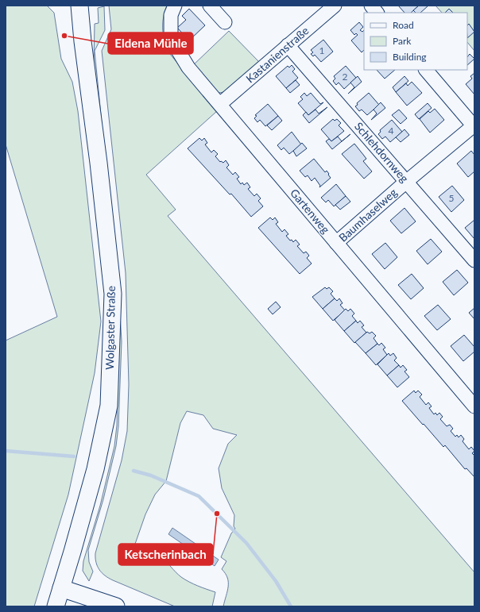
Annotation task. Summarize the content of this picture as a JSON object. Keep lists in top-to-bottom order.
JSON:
{
  "streets": {
    "main road": ["Wolgaster Straße"],
    "street": [
      "Kastanienstraße",
      "Schlehdornweg",
      "Gartenweg",
      "Baumhaselweg"
    ]
  },
  "crossings": [
    ["Kastanienstraße", "Schlehdornweg"],
    ["Kastanienstraße", "Gartenweg"],
    ["Schlehdornweg", "Baumhaselweg"],
    ["Gartenweg", "Baumhaselweg"]
  ],
  "places": ["Eldena Mühle", "Ketscherinbach"],
  "house_numbers": [
    "1",
    "2",
    "4",
    "5"
  ],
  "legend": ["Road", "Park", "Building"]
}
